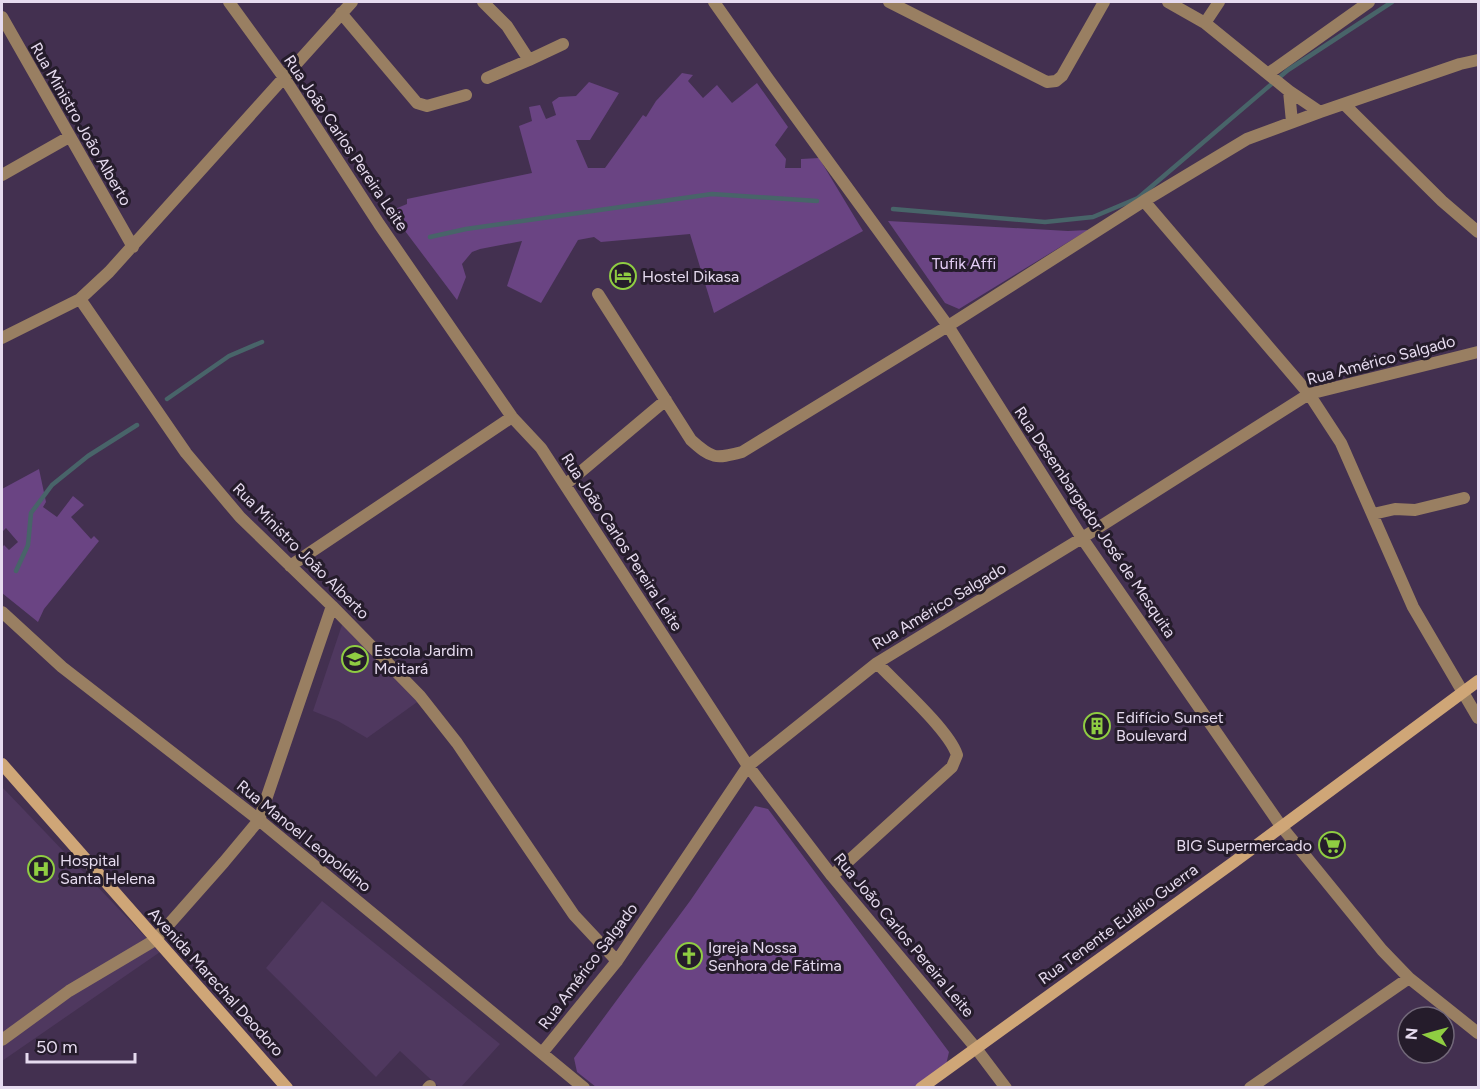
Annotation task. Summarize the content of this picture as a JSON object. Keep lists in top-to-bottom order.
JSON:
{
  "streets": {
    "street": [
      "Rua Ministro João Alberto",
      "Rua João Carlos Pereira Leite",
      "Rua Américo Salgado",
      "Rua Desembargador José de Mesquita",
      "Rua Manoel Leopoldino",
      "Rua Tenente Eulálio Guerra",
      "Avenida Marechal Deodoro"
    ]
  },
  "crossings": [
    ["Rua Ministro João Alberto", "Rua Américo Salgado"],
    ["Rua João Carlos Pereira Leite", "Rua Américo Salgado"],
    ["Rua João Carlos Pereira Leite", "Rua Tenente Eulálio Guerra"],
    ["Rua Américo Salgado", "Rua Desembargador José de Mesquita"],
    ["Rua Américo Salgado", "Rua Manoel Leopoldino"],
    ["Rua Desembargador José de Mesquita", "Rua Tenente Eulálio Guerra"]
  ],
  "parks": ["Tufik Affi"],
  "places": {
    "hotel": ["Hostel Dikasa"],
    "school or university": ["Escola Jardim Moitará"],
    "building": ["Edifício Sunset Boulevard"],
    "supermarket": ["BIG Supermercado"],
    "hospital": ["Hospital Santa Helena"],
    "church": ["Igreja Nossa Senhora de Fátima"]
  },
  "scale_bar": "50 m",
  "north": "left"
}
